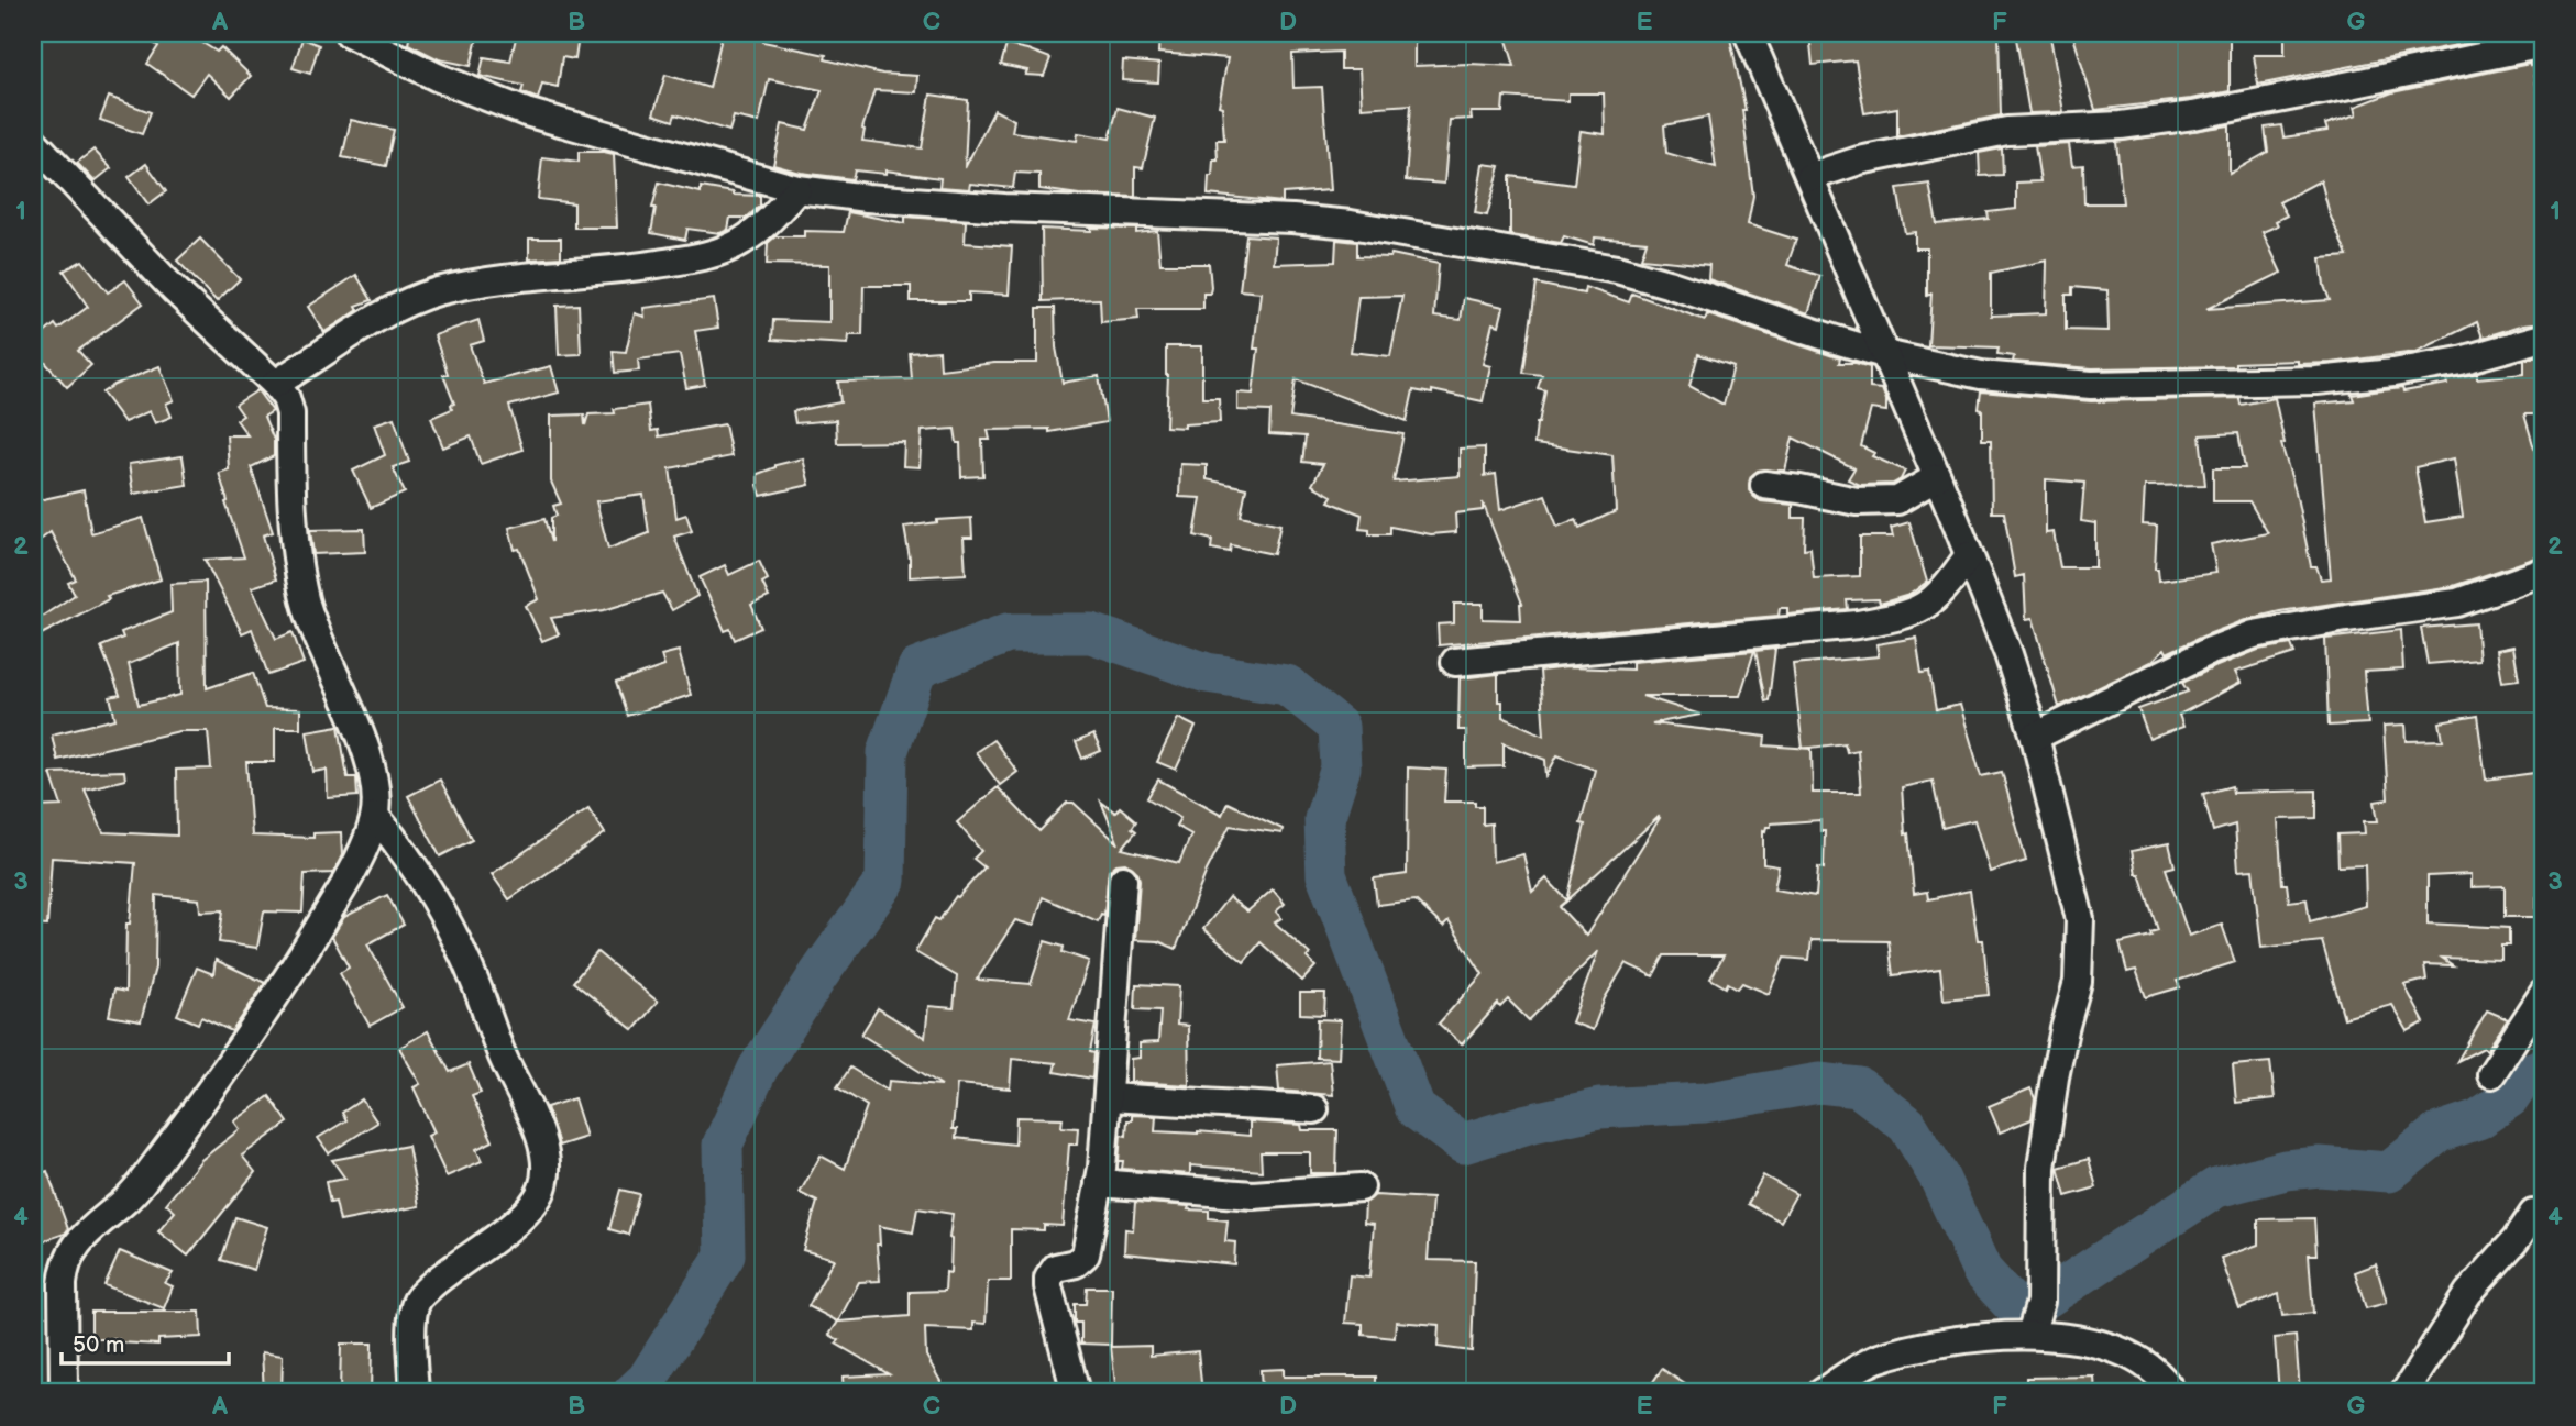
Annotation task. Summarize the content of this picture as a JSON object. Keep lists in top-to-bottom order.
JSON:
{
  "scale_bar": "50 m",
  "grid": {
    "columns": [
      "A",
      "B",
      "C",
      "D",
      "E",
      "F",
      "G"
    ],
    "rows": [
      "1",
      "2",
      "3",
      "4"
    ]
  }
}
